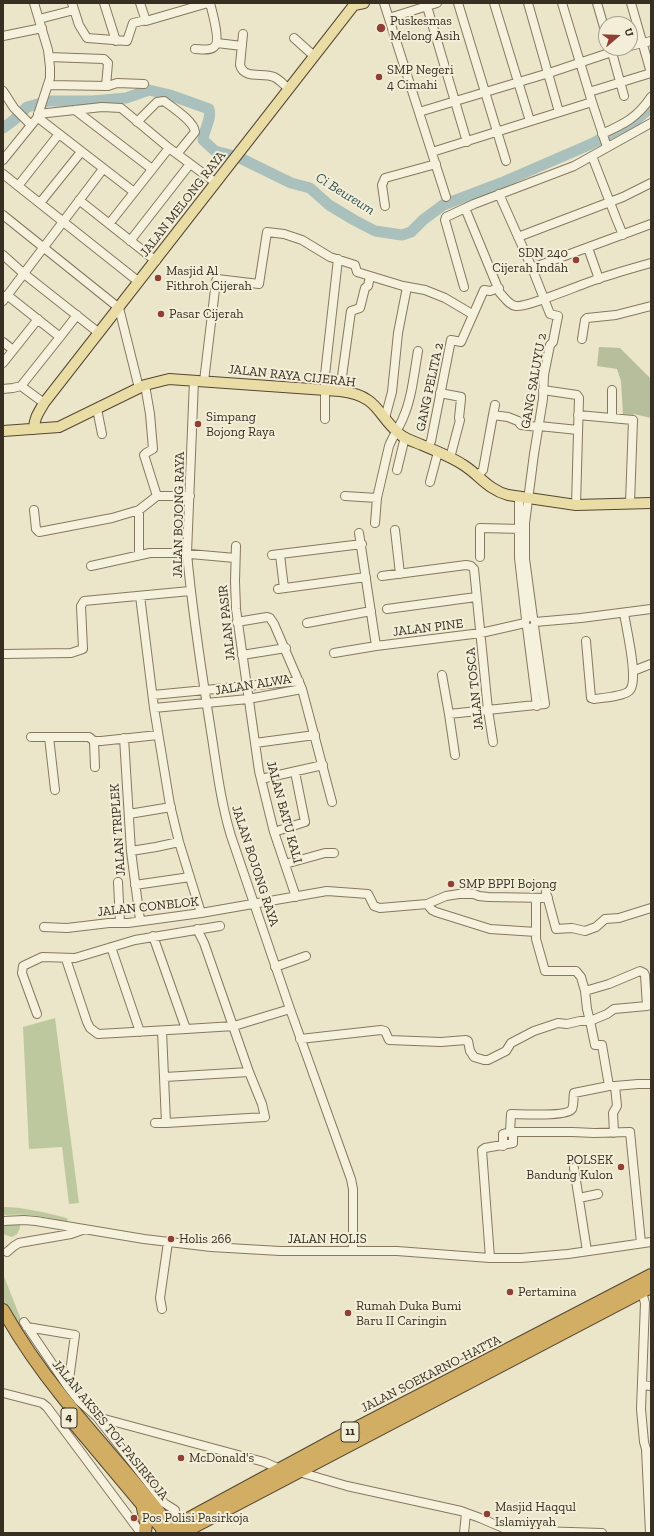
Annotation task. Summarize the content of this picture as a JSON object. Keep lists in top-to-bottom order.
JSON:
{
  "streets": {
    "highway": [
      "JALAN SOEKARNO-HATTA",
      "4",
      "JALAN AKSES TOL PASIRKOJA",
      "11"
    ],
    "main road": ["JALAN MELONG RAYA", "JALAN RAYA CIJERAH"],
    "street": [
      "GANG SALUYU 2",
      "GANG PELITA 2",
      "JALAN BOJONG RAYA",
      "JALAN PASIR",
      "JALAN PINE",
      "JALAN ALWA",
      "JALAN TOSCA",
      "JALAN BATU KALI",
      "JALAN TRIPLEK",
      "JALAN CONBLOK",
      "JALAN HOLIS"
    ]
  },
  "crossings": [
    ["JALAN MELONG RAYA", "JALAN RAYA CIJERAH"],
    ["JALAN RAYA CIJERAH", "GANG SALUYU 2"],
    ["JALAN RAYA CIJERAH", "GANG PELITA 2"],
    ["JALAN RAYA CIJERAH", "JALAN BOJONG RAYA"],
    ["GANG SALUYU 2", "JALAN PINE"],
    ["GANG SALUYU 2", "JALAN TOSCA"],
    ["JALAN BOJONG RAYA", "JALAN ALWA"],
    ["JALAN BOJONG RAYA", "JALAN CONBLOK"],
    ["JALAN BOJONG RAYA", "JALAN HOLIS"],
    ["JALAN PASIR", "JALAN ALWA"],
    ["JALAN PASIR", "JALAN BATU KALI"],
    ["JALAN PINE", "JALAN TOSCA"],
    ["JALAN ALWA", "JALAN BATU KALI"],
    ["JALAN BATU KALI", "JALAN CONBLOK"],
    ["JALAN TRIPLEK", "JALAN CONBLOK"]
  ],
  "water": ["Ci Beureum"],
  "places": [
    "Puskesmas Melong Asih",
    "SMP Negeri 4 Cimahi",
    "SDN 240 Cijerah Indah",
    "Masjid Al Fithroh Cijerah",
    "Pasar Cijerah",
    "Simpang Bojong Raya",
    "SMP BPPI Bojong",
    "POLSEK Bandung Kulon",
    "Holis 266",
    "Pertamina",
    "Rumah Duka Bumi Baru II Caringin",
    "McDonald's",
    "Masjid Haqqul Islamiyyah",
    "Pos Polisi Pasirkoja"
  ],
  "north": "right"
}
